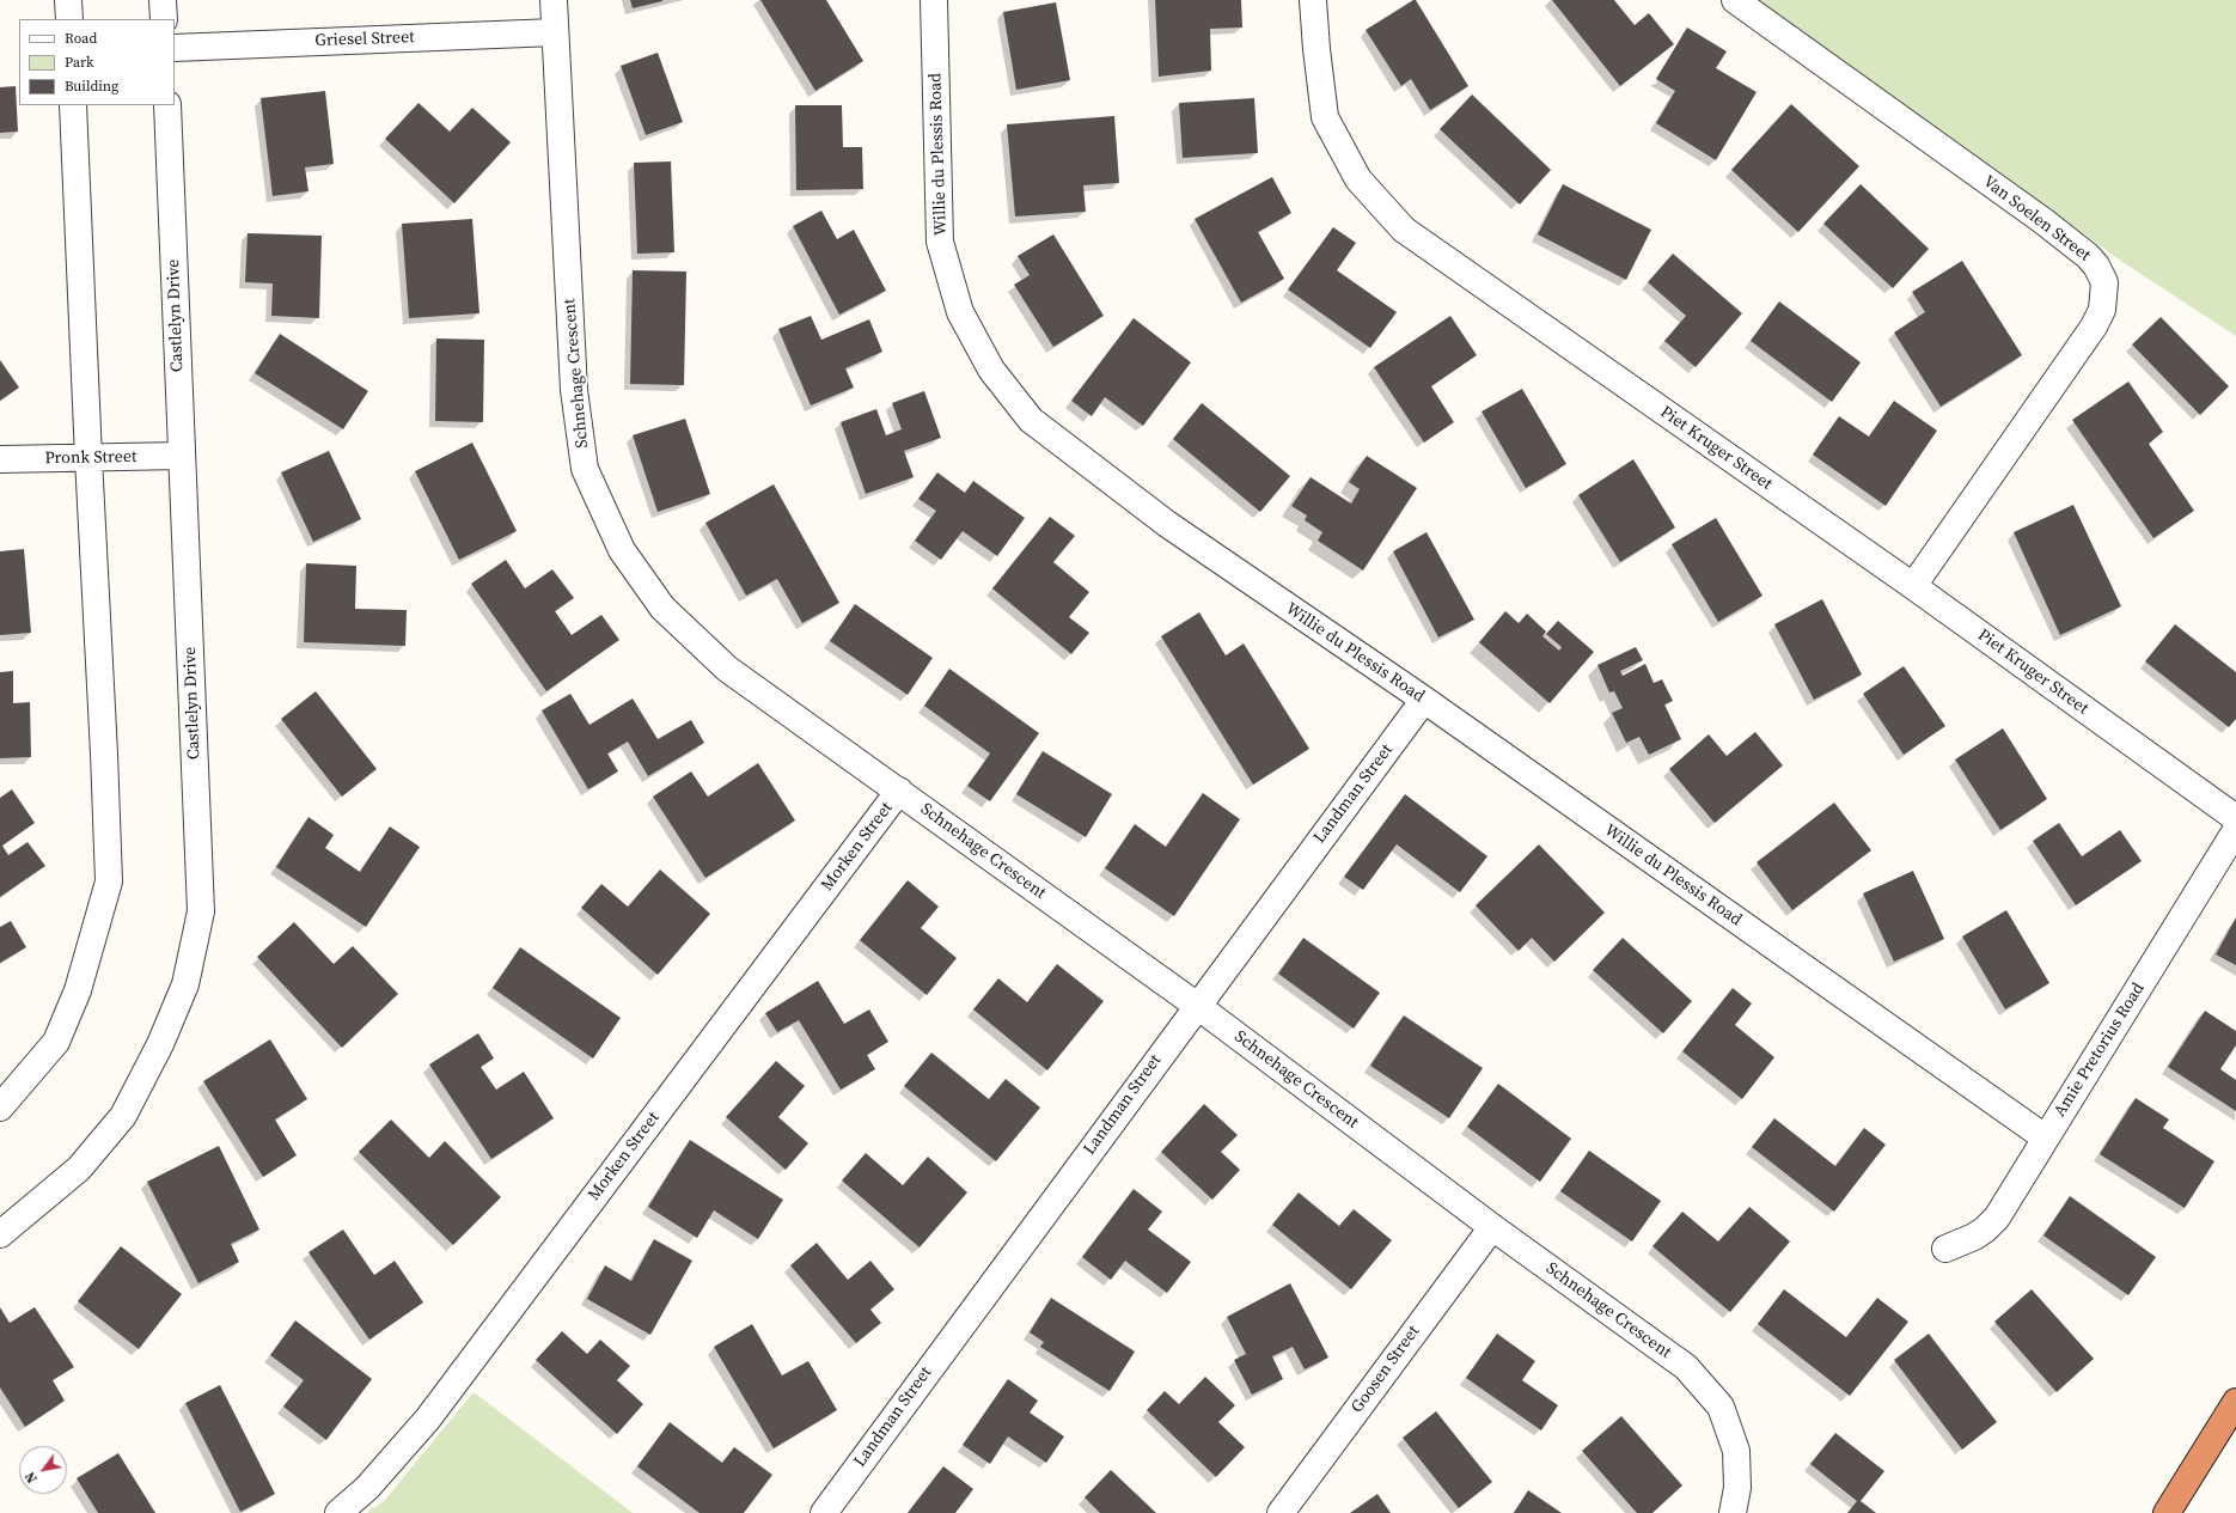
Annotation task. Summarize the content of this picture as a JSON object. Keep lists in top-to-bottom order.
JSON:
{
  "streets": {
    "street": [
      "Griesel Street",
      "Willie du Plessis Road",
      "Van Soelen Street",
      "Castlelyn Drive",
      "Schnehage Crescent",
      "Piet Kruger Street",
      "Pronk Street",
      "Landman Street",
      "Morken Street",
      "Amie Pretorius Road",
      "Goosen Street"
    ]
  },
  "crossings": [
    ["Griesel Street", "Schnehage Crescent"],
    ["Willie du Plessis Road", "Landman Street"],
    ["Willie du Plessis Road", "Amie Pretorius Road"],
    ["Van Soelen Street", "Piet Kruger Street"],
    ["Castlelyn Drive", "Pronk Street"],
    ["Schnehage Crescent", "Landman Street"],
    ["Schnehage Crescent", "Morken Street"],
    ["Schnehage Crescent", "Goosen Street"]
  ],
  "legend": ["Road", "Park", "Building"],
  "north": "bottom left"
}
